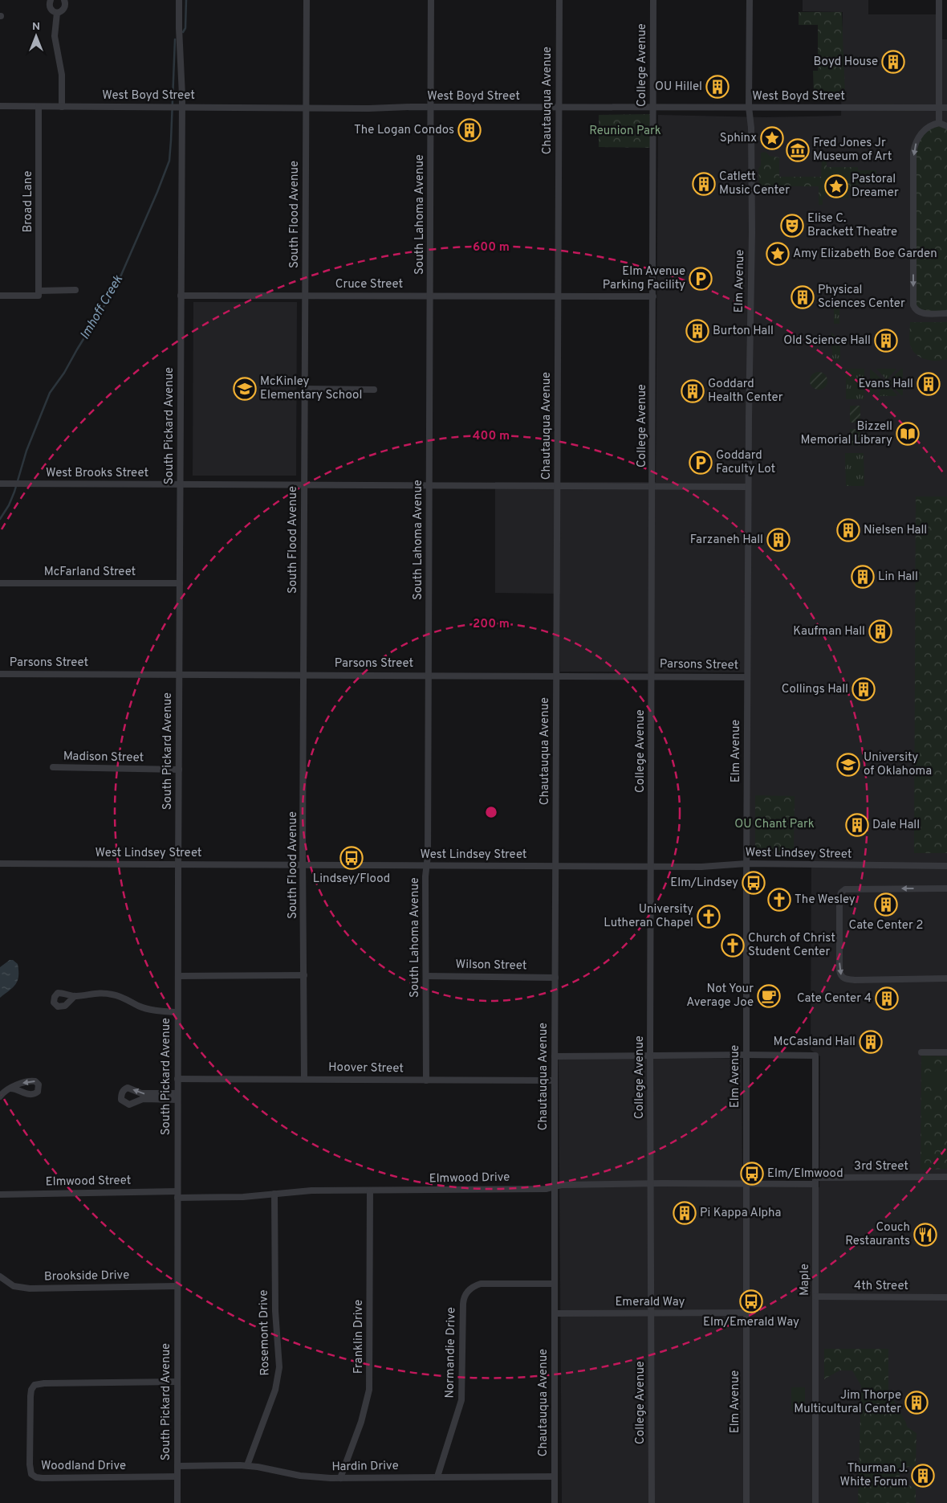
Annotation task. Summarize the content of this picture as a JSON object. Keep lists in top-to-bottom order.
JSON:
{
  "streets": {
    "street": [
      "College Avenue",
      "West Boyd Street",
      "Chautauqua Avenue",
      "Broad Lane",
      "South Flood Avenue",
      "South Lahoma Avenue",
      "Elm Avenue",
      "Cruce Street",
      "South Pickard Avenue",
      "West Brooks Street",
      "McFarland Street",
      "Parsons Street",
      "Madison Street",
      "West Lindsey Street",
      "Wilson Street",
      "Hoover Street",
      "3rd Street",
      "Elmwood Drive",
      "Elmwood Street",
      "Brookside Drive",
      "Maple",
      "4th Street",
      "Emerald Way",
      "Rosemont Drive",
      "Franklin Drive",
      "Normandie Drive",
      "Woodland Drive",
      "Hardin Drive"
    ]
  },
  "crossings": [
    ["College Avenue", "West Boyd Street"],
    ["College Avenue", "Cruce Street"],
    ["College Avenue", "West Brooks Street"],
    ["College Avenue", "Parsons Street"],
    ["College Avenue", "West Lindsey Street"],
    ["College Avenue", "Elmwood Drive"],
    ["College Avenue", "Emerald Way"],
    ["West Boyd Street", "Chautauqua Avenue"],
    ["West Boyd Street", "Broad Lane"],
    ["West Boyd Street", "South Flood Avenue"],
    ["West Boyd Street", "South Lahoma Avenue"],
    ["West Boyd Street", "Elm Avenue"],
    ["West Boyd Street", "South Pickard Avenue"],
    ["Chautauqua Avenue", "Cruce Street"],
    ["Chautauqua Avenue", "West Brooks Street"],
    ["Chautauqua Avenue", "Parsons Street"],
    ["Chautauqua Avenue", "West Lindsey Street"],
    ["Chautauqua Avenue", "Wilson Street"],
    ["Chautauqua Avenue", "Hoover Street"],
    ["Chautauqua Avenue", "Elmwood Drive"],
    ["Chautauqua Avenue", "Emerald Way"],
    ["Chautauqua Avenue", "Normandie Drive"],
    ["Chautauqua Avenue", "Hardin Drive"],
    ["South Flood Avenue", "Cruce Street"],
    ["South Flood Avenue", "West Brooks Street"],
    ["South Flood Avenue", "Parsons Street"],
    ["South Flood Avenue", "West Lindsey Street"],
    ["South Flood Avenue", "Hoover Street"],
    ["South Lahoma Avenue", "Cruce Street"],
    ["South Lahoma Avenue", "West Brooks Street"],
    ["South Lahoma Avenue", "Parsons Street"],
    ["South Lahoma Avenue", "West Lindsey Street"],
    ["South Lahoma Avenue", "Wilson Street"],
    ["South Lahoma Avenue", "Hoover Street"],
    ["Elm Avenue", "West Brooks Street"],
    ["Elm Avenue", "Parsons Street"],
    ["Elm Avenue", "West Lindsey Street"],
    ["Elm Avenue", "Elmwood Drive"],
    ["Elm Avenue", "Maple"],
    ["Elm Avenue", "Emerald Way"],
    ["Cruce Street", "South Pickard Avenue"],
    ["South Pickard Avenue", "West Brooks Street"],
    ["South Pickard Avenue", "McFarland Street"],
    ["South Pickard Avenue", "Parsons Street"],
    ["South Pickard Avenue", "Madison Street"],
    ["South Pickard Avenue", "West Lindsey Street"],
    ["South Pickard Avenue", "Hoover Street"],
    ["South Pickard Avenue", "Elmwood Drive"],
    ["South Pickard Avenue", "Elmwood Street"],
    ["South Pickard Avenue", "Brookside Drive"],
    ["South Pickard Avenue", "Woodland Drive"],
    ["South Pickard Avenue", "Hardin Drive"],
    ["3rd Street", "Elmwood Drive"],
    ["3rd Street", "Maple"],
    ["Elmwood Drive", "Elmwood Street"],
    ["Elmwood Drive", "Maple"],
    ["Elmwood Drive", "Rosemont Drive"],
    ["Elmwood Drive", "Franklin Drive"],
    ["Maple", "4th Street"],
    ["Rosemont Drive", "Hardin Drive"],
    ["Franklin Drive", "Hardin Drive"],
    ["Normandie Drive", "Hardin Drive"]
  ],
  "water": ["Imhoff Creek"],
  "parks": ["Reunion Park", "OU Chant Park"],
  "places": {
    "building": [
      "Boyd House",
      "OU Hillel",
      "The Logan Condos",
      "Catlett Music Center",
      "Physical Sciences Center",
      "Burton Hall",
      "Old Science Hall",
      "Evans Hall",
      "Goddard Health Center",
      "Nielsen Hall",
      "Farzaneh Hall",
      "Lin Hall",
      "Kaufman Hall",
      "Collings Hall",
      "Dale Hall",
      "Cate Center 2",
      "Cate Center 4",
      "McCasland Hall",
      "Pi Kappa Alpha",
      "Jim Thorpe Multicultural Center",
      "Thurman J. White Forum"
    ],
    "place": ["Sphinx", "Pastoral Dreamer", "Amy Elizabeth Boe Garden"],
    "museum": ["Fred Jones Jr Museum of Art"],
    "theatre": ["Elise C. Brackett Theatre"],
    "parking": ["Elm Avenue Parking Facility", "Goddard Faculty Lot"],
    "school or university": ["McKinley Elementary School", "University of Oklahoma"],
    "library": ["Bizzell Memorial Library"],
    "bus stop": [
      "Lindsey/Flood",
      "Elm/Lindsey",
      "Elm/Elmwood",
      "Elm/Emerald Way"
    ],
    "church": ["The Wesley", "University Lutheran Chapel", "Church of Christ Student Center"],
    "cafe": ["Not Your Average Joe"],
    "restaurant": ["Couch Restaurants"]
  },
  "north": "top",
  "rings": ["600 m", "400 m", "200 m"]
}
